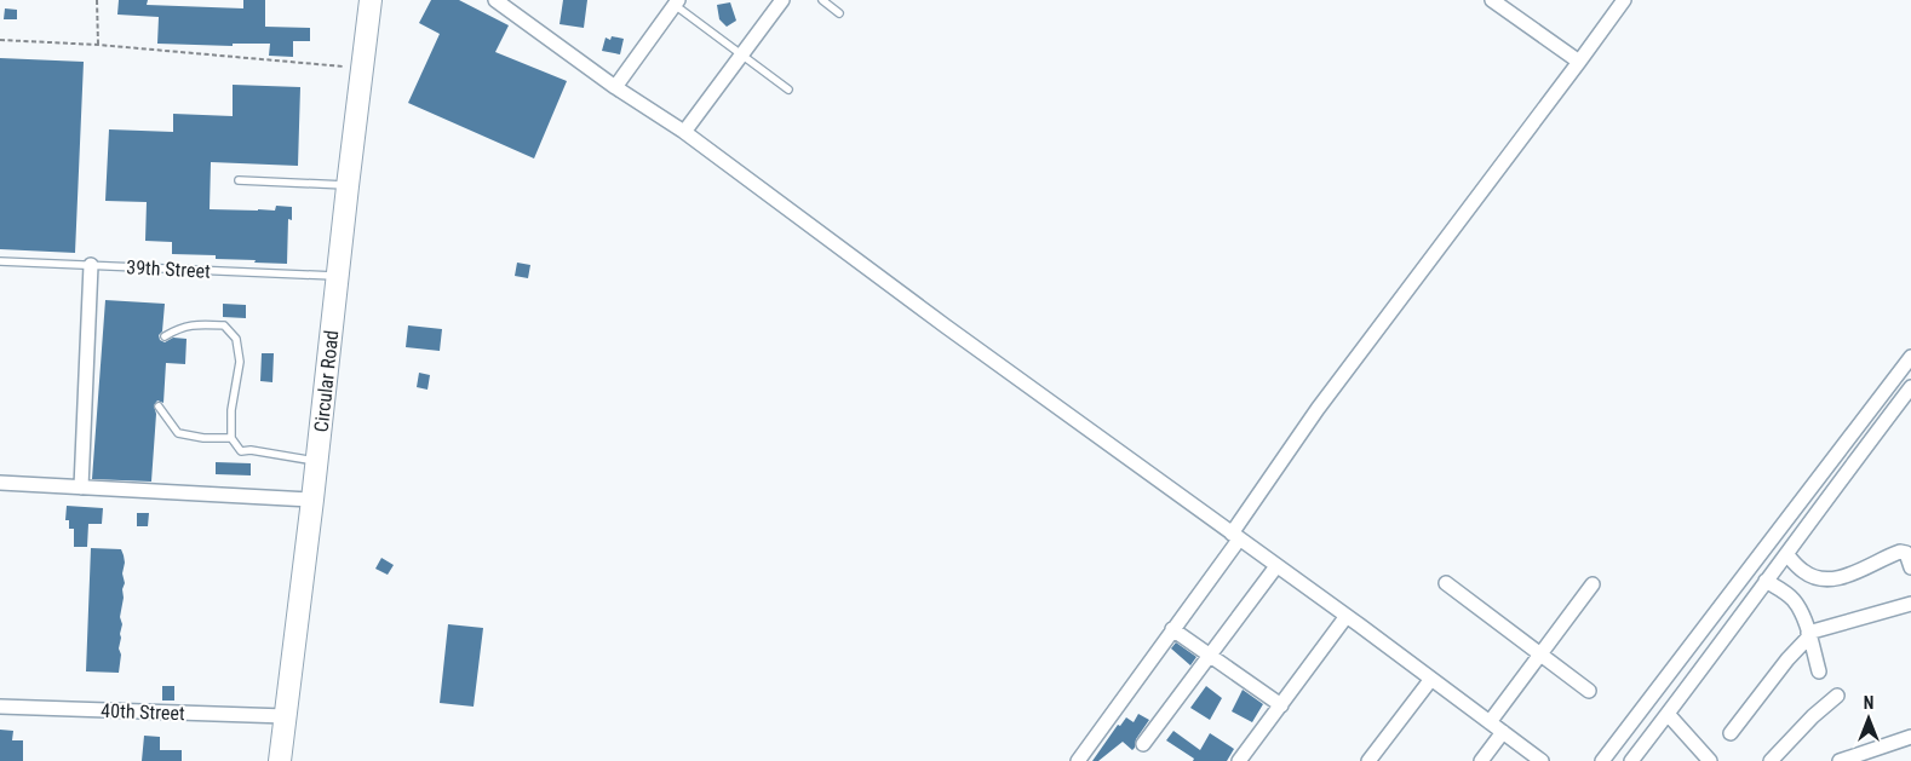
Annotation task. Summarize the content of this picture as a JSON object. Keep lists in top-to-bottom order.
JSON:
{
  "streets": {
    "main road": ["Circular Road"],
    "street": ["40th Street"],
    "lane": ["39th Street"]
  },
  "crossings": [
    ["39th Street", "Circular Road"],
    ["Circular Road", "40th Street"]
  ],
  "north": "top"
}
